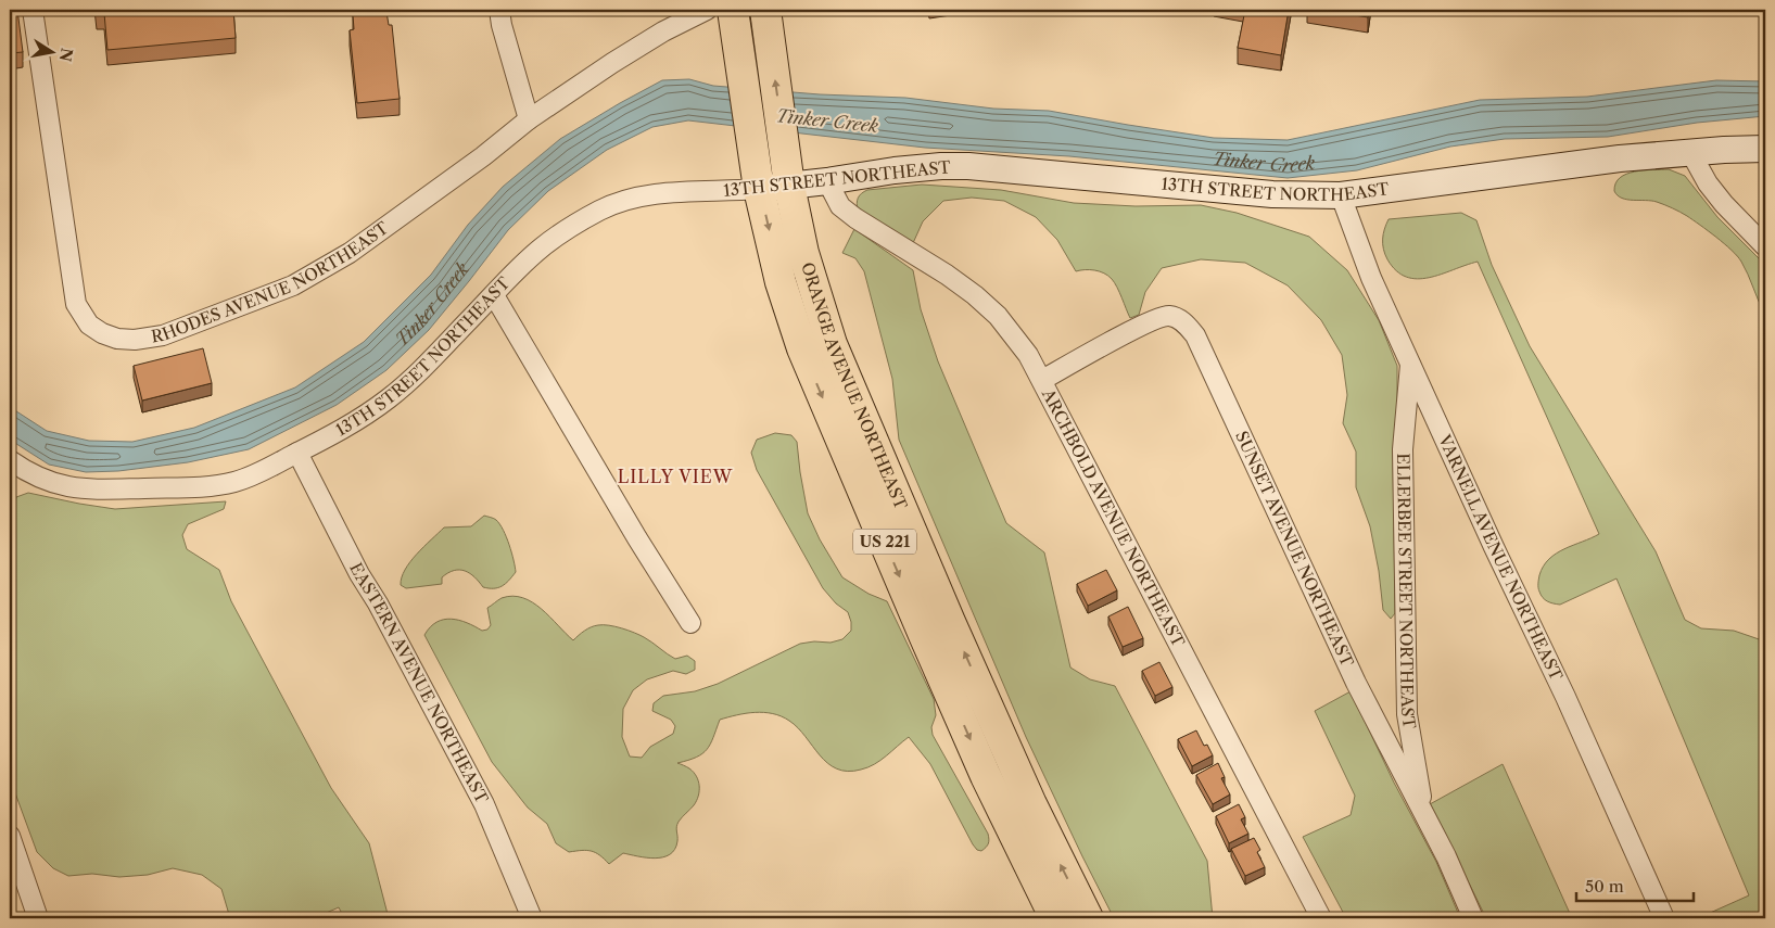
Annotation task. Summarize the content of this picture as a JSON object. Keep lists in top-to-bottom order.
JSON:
{
  "streets": {
    "highway": ["ORANGE AVENUE NORTHEAST", "US 221"],
    "street": [
      "13TH STREET NORTHEAST",
      "RHODES AVENUE NORTHEAST",
      "ARCHBOLD AVENUE NORTHEAST",
      "SUNSET AVENUE NORTHEAST",
      "VARNELL AVENUE NORTHEAST",
      "ELLERBEE STREET NORTHEAST",
      "EASTERN AVENUE NORTHEAST"
    ]
  },
  "crossings": [
    ["13TH STREET NORTHEAST", "ORANGE AVENUE NORTHEAST"],
    ["13TH STREET NORTHEAST", "ARCHBOLD AVENUE NORTHEAST"],
    ["13TH STREET NORTHEAST", "VARNELL AVENUE NORTHEAST"],
    ["13TH STREET NORTHEAST", "EASTERN AVENUE NORTHEAST"],
    ["ARCHBOLD AVENUE NORTHEAST", "SUNSET AVENUE NORTHEAST"],
    ["SUNSET AVENUE NORTHEAST", "ELLERBEE STREET NORTHEAST"],
    ["VARNELL AVENUE NORTHEAST", "ELLERBEE STREET NORTHEAST"]
  ],
  "districts": ["LILLY VIEW"],
  "water": ["Tinker Creek"],
  "scale_bar": "50 m",
  "north": "right"
}
